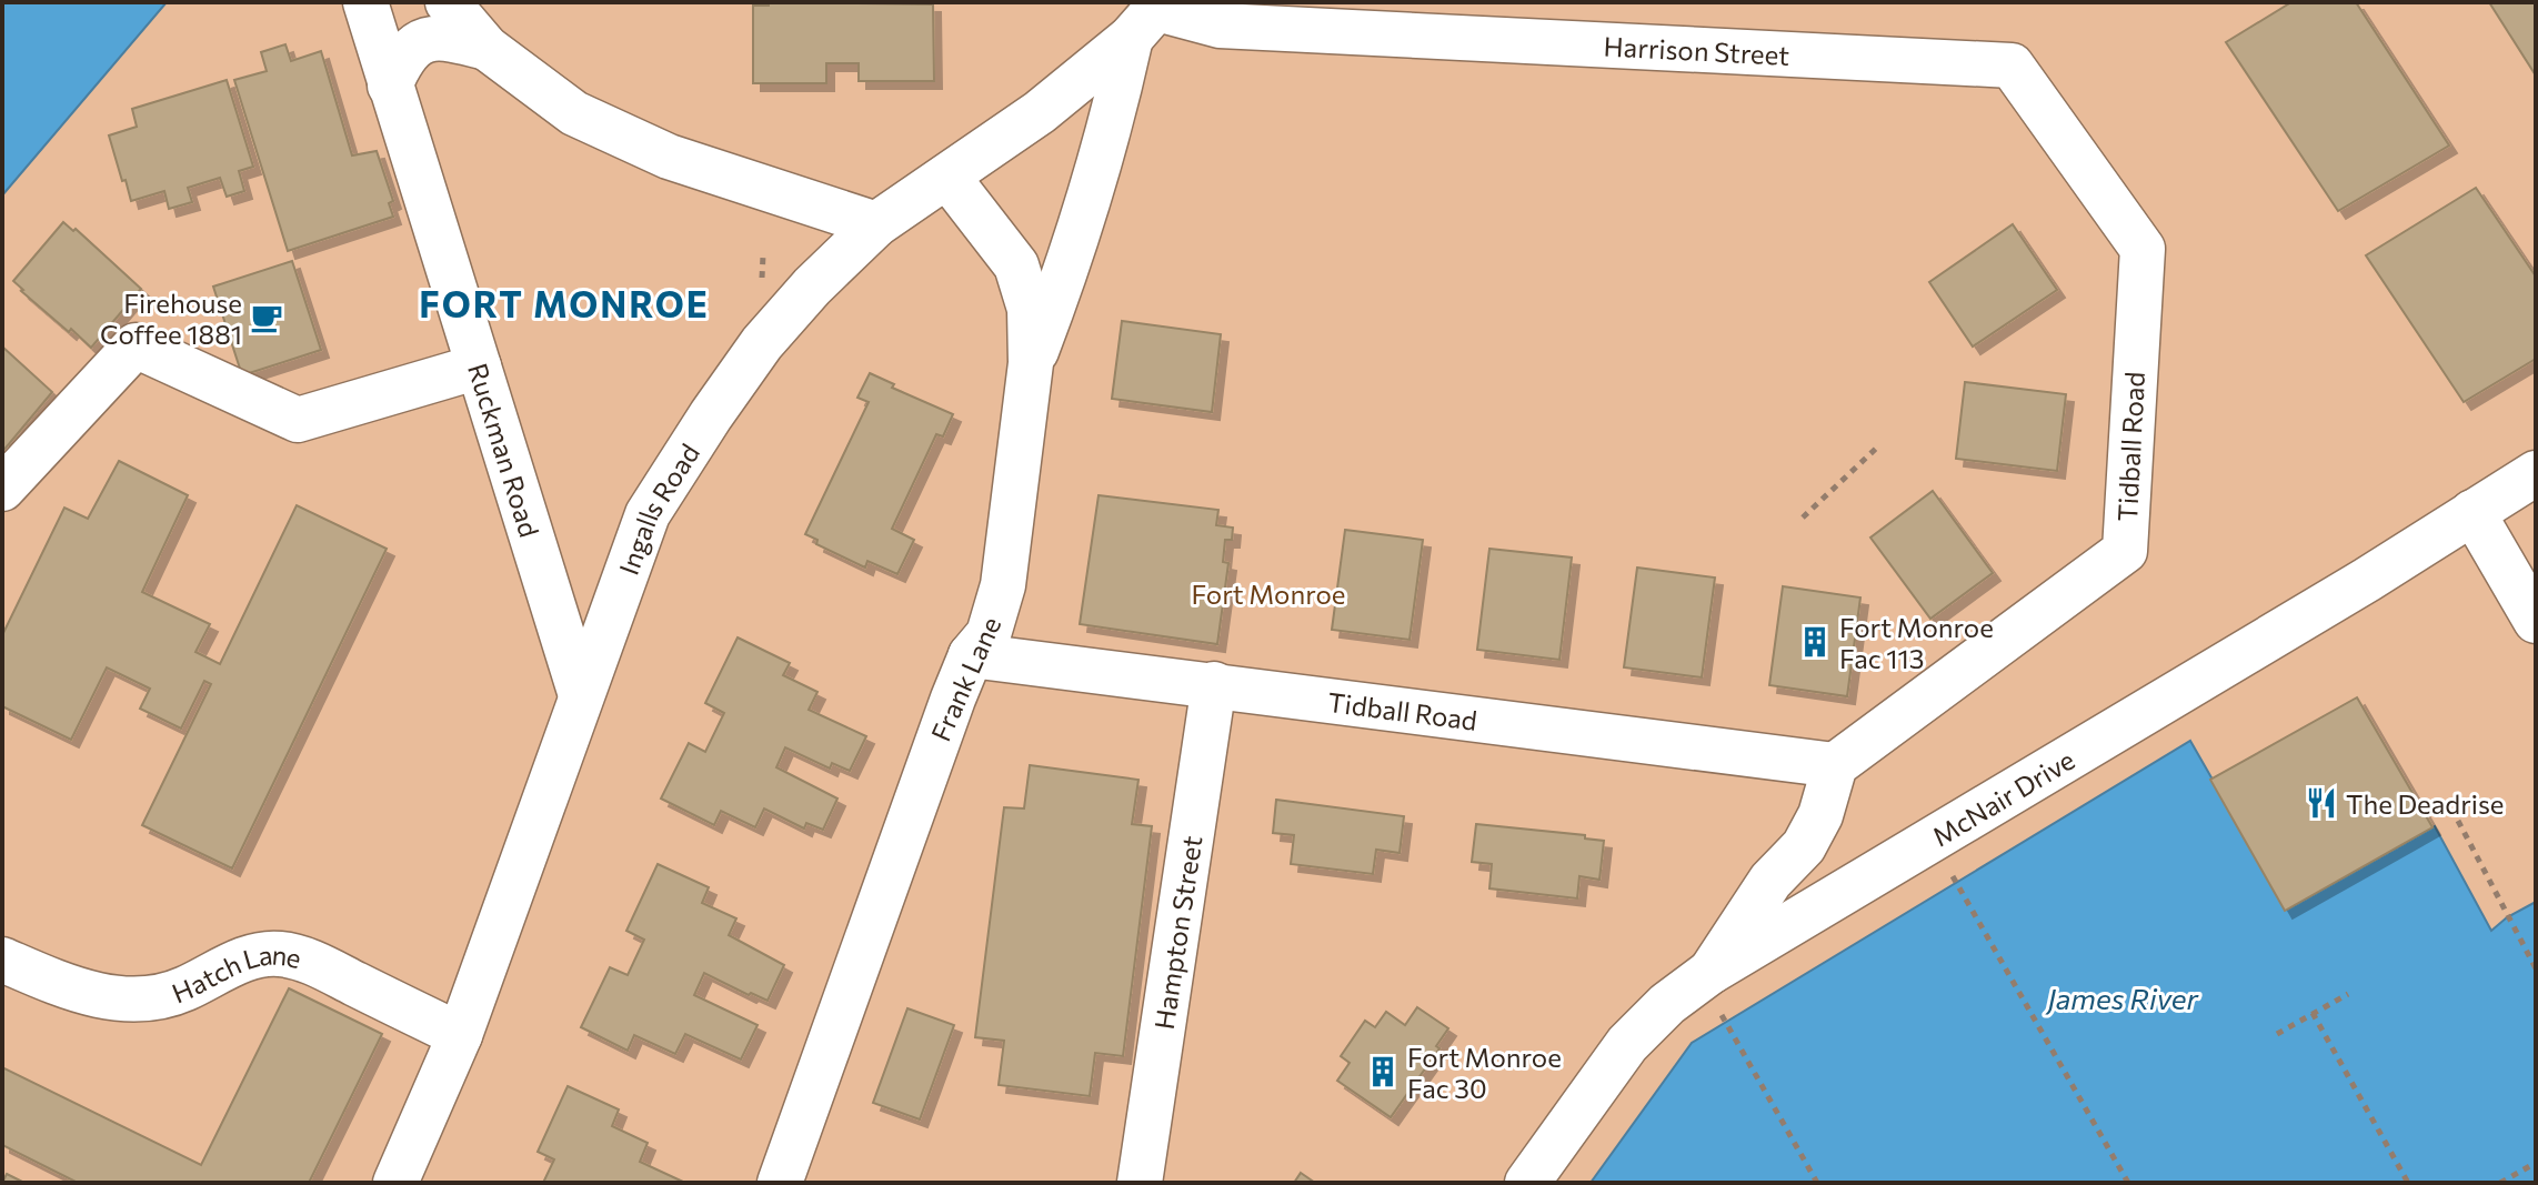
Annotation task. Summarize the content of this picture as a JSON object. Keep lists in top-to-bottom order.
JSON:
{
  "streets": {
    "street": [
      "Harrison Street",
      "Tidball Road",
      "Ruckman Road",
      "Ingalls Road",
      "Frank Lane",
      "McNair Drive",
      "Hampton Street",
      "Hatch Lane"
    ]
  },
  "crossings": [
    ["Harrison Street", "Tidball Road"],
    ["Harrison Street", "Ingalls Road"],
    ["Tidball Road", "Frank Lane"],
    ["Tidball Road", "Hampton Street"],
    ["Ruckman Road", "Ingalls Road"],
    ["Ingalls Road", "Frank Lane"],
    ["Ingalls Road", "Hatch Lane"]
  ],
  "districts": ["FORT MONROE"],
  "water": ["James River"],
  "parks": ["Fort Monroe"],
  "places": {
    "cafe": ["Firehouse Coffee 1881"],
    "building": ["Fort Monroe Fac 113", "Fort Monroe Fac 30"],
    "restaurant": ["The Deadrise"]
  }
}
